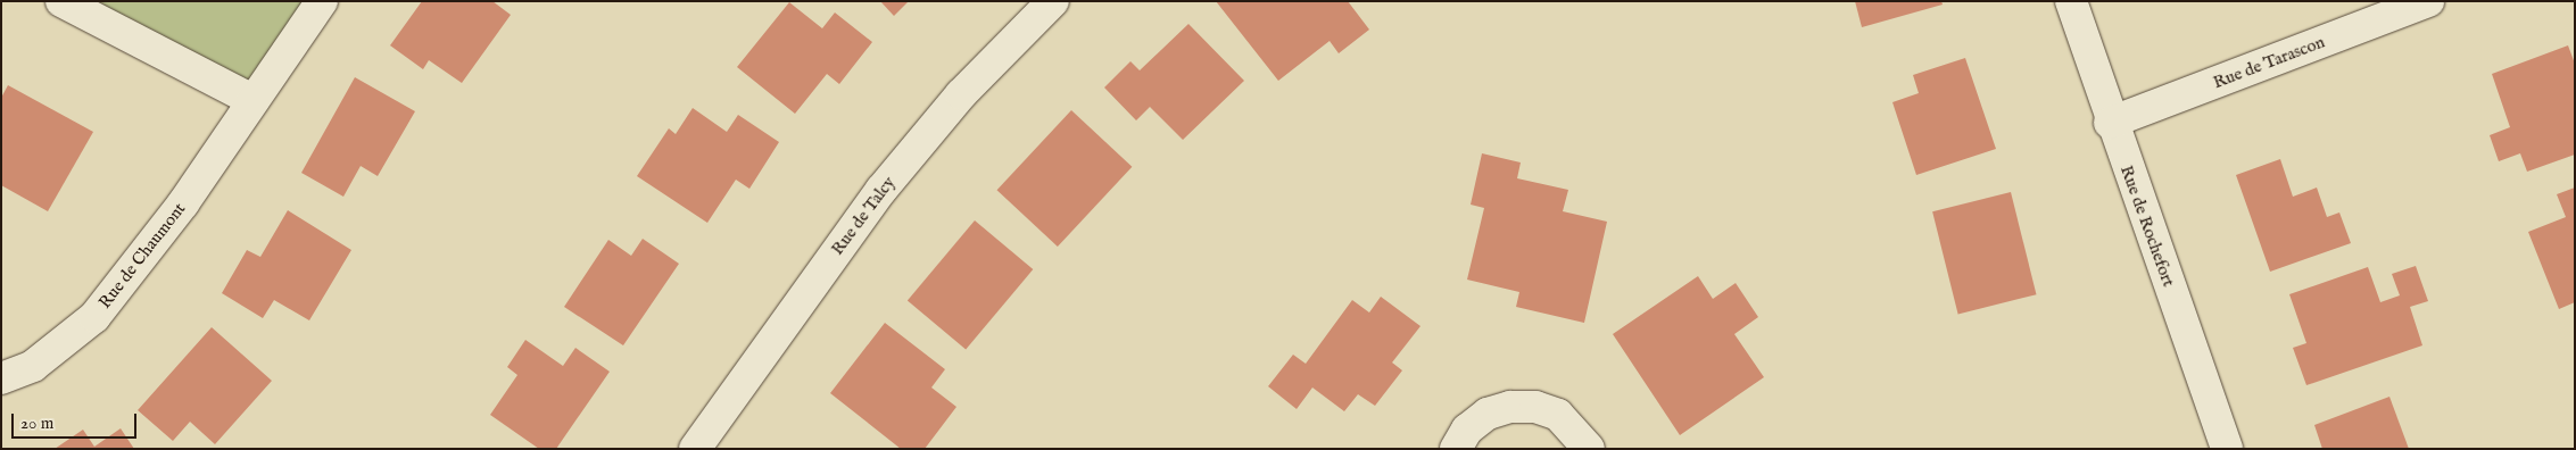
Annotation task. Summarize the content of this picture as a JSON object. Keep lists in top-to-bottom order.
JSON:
{
  "streets": {
    "street": [
      "Rue de Tarascon",
      "Rue de Talcy",
      "Rue de Rochefort",
      "Rue de Chaumont"
    ]
  },
  "crossings": [
    ["Rue de Tarascon", "Rue de Rochefort"]
  ],
  "scale_bar": "20 m"
}
